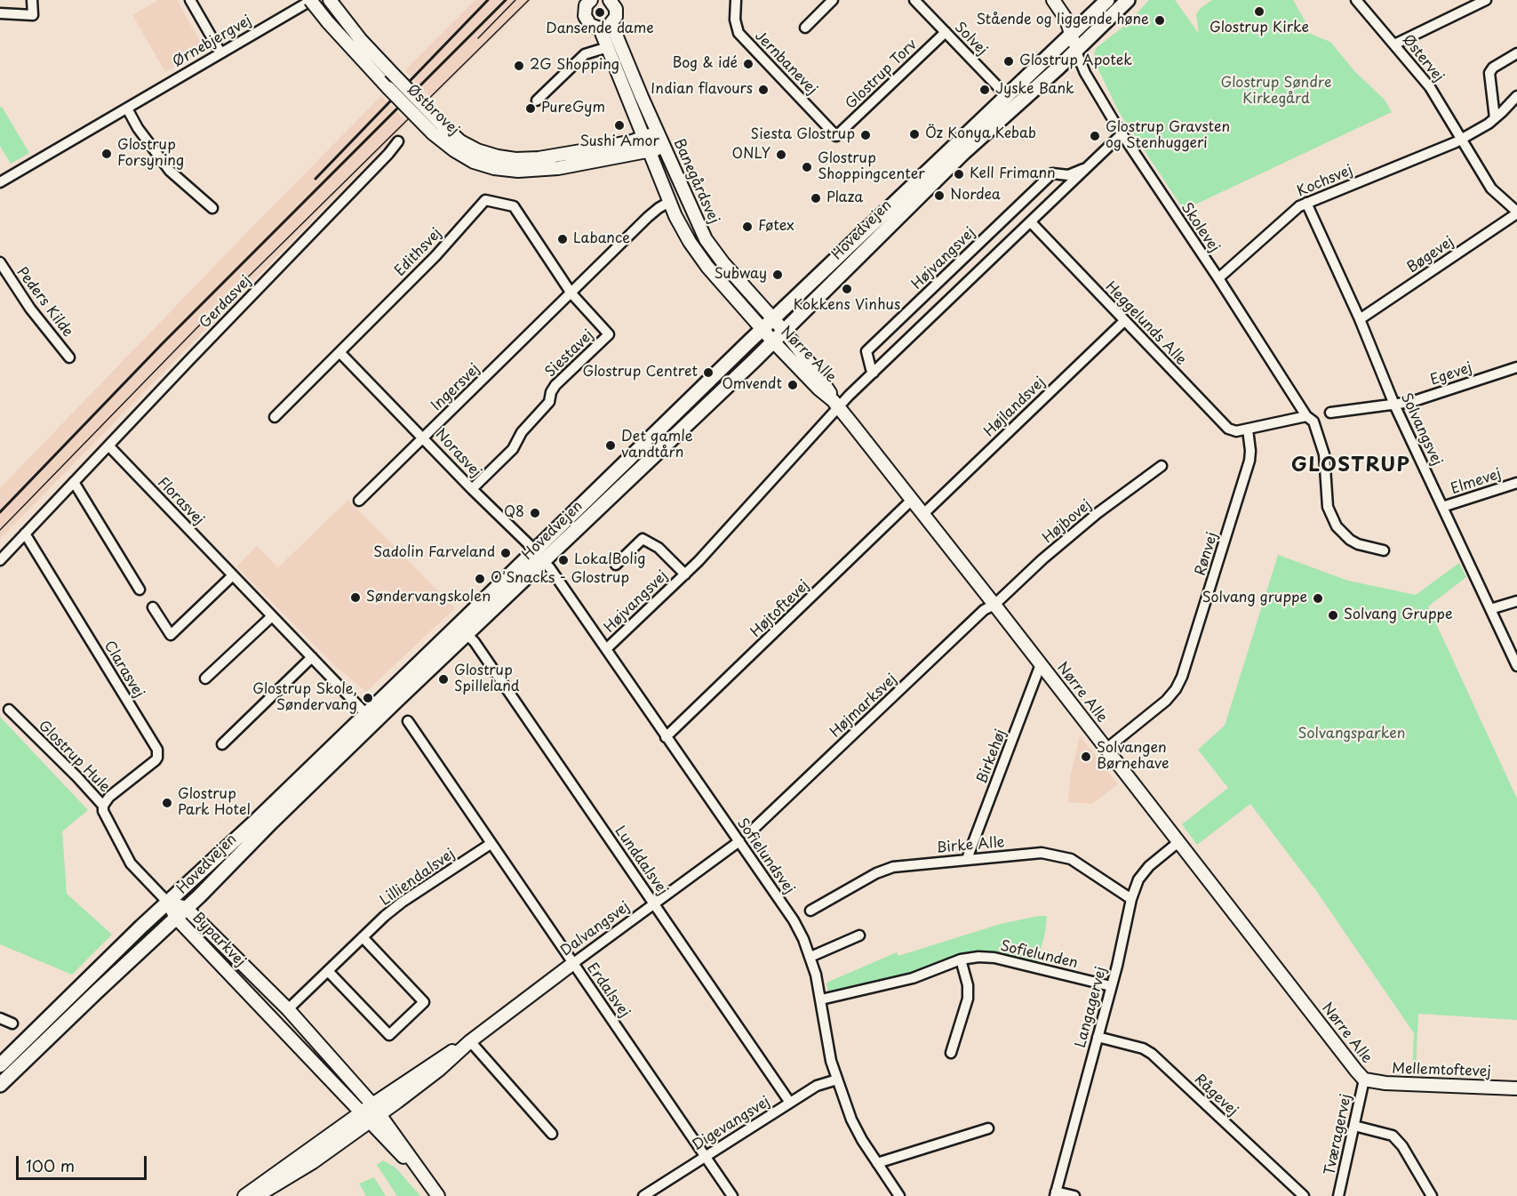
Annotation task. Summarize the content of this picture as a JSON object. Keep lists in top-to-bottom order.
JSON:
{
  "streets": {
    "main road": ["Hovedvejen"],
    "street": [
      "Solvej",
      "Ørnebjergvej",
      "Østervej",
      "Jernbanevej",
      "Glostrup Torv",
      "Østbrovej",
      "Banegårdsvej",
      "Kochsvej",
      "Skolevej",
      "Edithsvej",
      "Bøgevej",
      "Højvangsvej",
      "Peders Kilde",
      "Gerdasvej",
      "Heggelunds Alle",
      "Siestavej",
      "Nørre Alle",
      "Egevej",
      "Ingersvej",
      "Højlandsvej",
      "Solvangsvej",
      "Norasvej",
      "Elmevej",
      "Florasvej",
      "Højbovej",
      "Rønvej",
      "Højtoftevej",
      "Clarasvej",
      "Højmarksvej",
      "Glostrup Hule",
      "Birkehøj",
      "Birke Alle",
      "Sofielundsvej",
      "Lunddalsvej",
      "Lilliendalsvej",
      "Dalvangsvej",
      "Byparkvej",
      "Sofielunden",
      "Erdalsvej",
      "Langagervej",
      "Mellemtoftevej",
      "Rågevej",
      "Digevangsvej",
      "Tværagervej"
    ]
  },
  "crossings": [
    ["Solvej", "Glostrup Torv"],
    ["Solvej", "Hovedvejen"],
    ["Ørnebjergvej", "Østbrovej"],
    ["Østervej", "Kochsvej"],
    ["Østervej", "Bøgevej"],
    ["Jernbanevej", "Glostrup Torv"],
    ["Østbrovej", "Banegårdsvej"],
    ["Banegårdsvej", "Hovedvejen"],
    ["Banegårdsvej", "Nørre Alle"],
    ["Kochsvej", "Skolevej"],
    ["Kochsvej", "Solvangsvej"],
    ["Skolevej", "Hovedvejen"],
    ["Skolevej", "Højvangsvej"],
    ["Hovedvejen", "Nørre Alle"],
    ["Hovedvejen", "Norasvej"],
    ["Hovedvejen", "Florasvej"],
    ["Hovedvejen", "Glostrup Hule"],
    ["Hovedvejen", "Sofielundsvej"],
    ["Hovedvejen", "Lunddalsvej"],
    ["Hovedvejen", "Byparkvej"],
    ["Edithsvej", "Siestavej"],
    ["Edithsvej", "Ingersvej"],
    ["Edithsvej", "Norasvej"],
    ["Bøgevej", "Solvangsvej"],
    ["Højvangsvej", "Heggelunds Alle"],
    ["Højvangsvej", "Nørre Alle"],
    ["Højvangsvej", "Sofielundsvej"],
    ["Gerdasvej", "Florasvej"],
    ["Gerdasvej", "Clarasvej"],
    ["Heggelunds Alle", "Højlandsvej"],
    ["Heggelunds Alle", "Rønvej"],
    ["Siestavej", "Ingersvej"],
    ["Siestavej", "Norasvej"],
    ["Nørre Alle", "Højlandsvej"],
    ["Nørre Alle", "Højbovej"],
    ["Nørre Alle", "Rønvej"],
    ["Nørre Alle", "Højtoftevej"],
    ["Nørre Alle", "Højmarksvej"],
    ["Nørre Alle", "Birkehøj"],
    ["Nørre Alle", "Langagervej"],
    ["Nørre Alle", "Mellemtoftevej"],
    ["Nørre Alle", "Tværagervej"],
    ["Egevej", "Solvangsvej"],
    ["Ingersvej", "Norasvej"],
    ["Solvangsvej", "Elmevej"],
    ["Højbovej", "Højmarksvej"],
    ["Højtoftevej", "Sofielundsvej"],
    ["Clarasvej", "Glostrup Hule"],
    ["Glostrup Hule", "Byparkvej"],
    ["Birkehøj", "Birke Alle"],
    ["Birke Alle", "Langagervej"],
    ["Sofielundsvej", "Dalvangsvej"],
    ["Sofielundsvej", "Sofielunden"],
    ["Sofielundsvej", "Digevangsvej"],
    ["Lunddalsvej", "Dalvangsvej"],
    ["Lunddalsvej", "Digevangsvej"],
    ["Lilliendalsvej", "Byparkvej"],
    ["Lilliendalsvej", "Erdalsvej"],
    ["Dalvangsvej", "Byparkvej"],
    ["Dalvangsvej", "Erdalsvej"],
    ["Sofielunden", "Langagervej"],
    ["Erdalsvej", "Digevangsvej"],
    ["Langagervej", "Rågevej"],
    ["Mellemtoftevej", "Tværagervej"]
  ],
  "districts": ["GLOSTRUP"],
  "parks": ["Glostrup Søndre Kirkegård", "Solvangsparken"],
  "places": [
    "Glostrup Kirke",
    "Dansende dame",
    "Stående og liggende høne",
    "Glostrup Apotek",
    "Bog & idé",
    "2G Shopping",
    "Indian flavours",
    "Jyske Bank",
    "PureGym",
    "Sushi Amor",
    "Öz Konya Kebab",
    "Siesta Glostrup",
    "Glostrup Gravsten og Stenhuggeri",
    "Glostrup Forsyning",
    "ONLY",
    "Glostrup Shoppingcenter",
    "Kell Frimann",
    "Nordea",
    "Plaza",
    "Føtex",
    "Labance",
    "Subway",
    "Kokkens Vinhus",
    "Glostrup Centret",
    "Omvendt",
    "Det gamle vandtårn",
    "Q8",
    "Sadolin Farveland",
    "LokalBolig",
    "O'Snacks - Glostrup",
    "Søndervangskolen",
    "Solvang gruppe",
    "Solvang Gruppe",
    "Glostrup Spilleland",
    "Glostrup Skole, Søndervang",
    "Solvangen Børnehave",
    "Glostrup Park Hotel"
  ],
  "scale_bar": "100 m"
}
